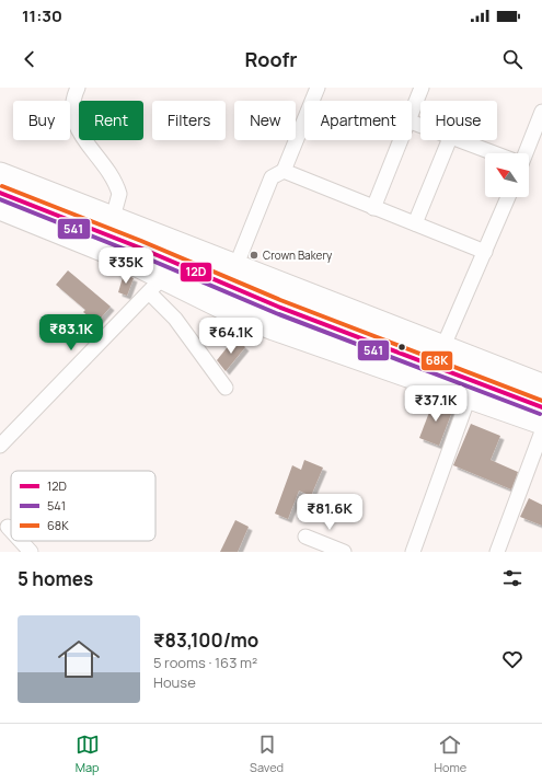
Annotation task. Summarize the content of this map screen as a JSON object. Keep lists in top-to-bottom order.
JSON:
{
  "places": ["Crown Bakery"],
  "lines": ["transit line 68K", "transit line 12D", "transit line 541"],
  "legend": ["12D", "541", "68K"],
  "north": "top left",
  "page": {
    "status": "11:30",
    "header": "Roofr",
    "chip": [
      "Buy",
      "Rent",
      "Filters",
      "New",
      "Apartment",
      "House"
    ],
    "price": [
      "₹35K",
      "₹83.1K",
      "₹64.1K",
      "₹37.1K",
      "₹81.6K"
    ],
    "heading": "5 homes",
    "list": [
      {
        "name": "₹83,100/mo",
        "note": "5 rooms · 163 m² · House"
      }
    ],
    "tabs": ["Map", "Saved", "Home"]
  }
}
